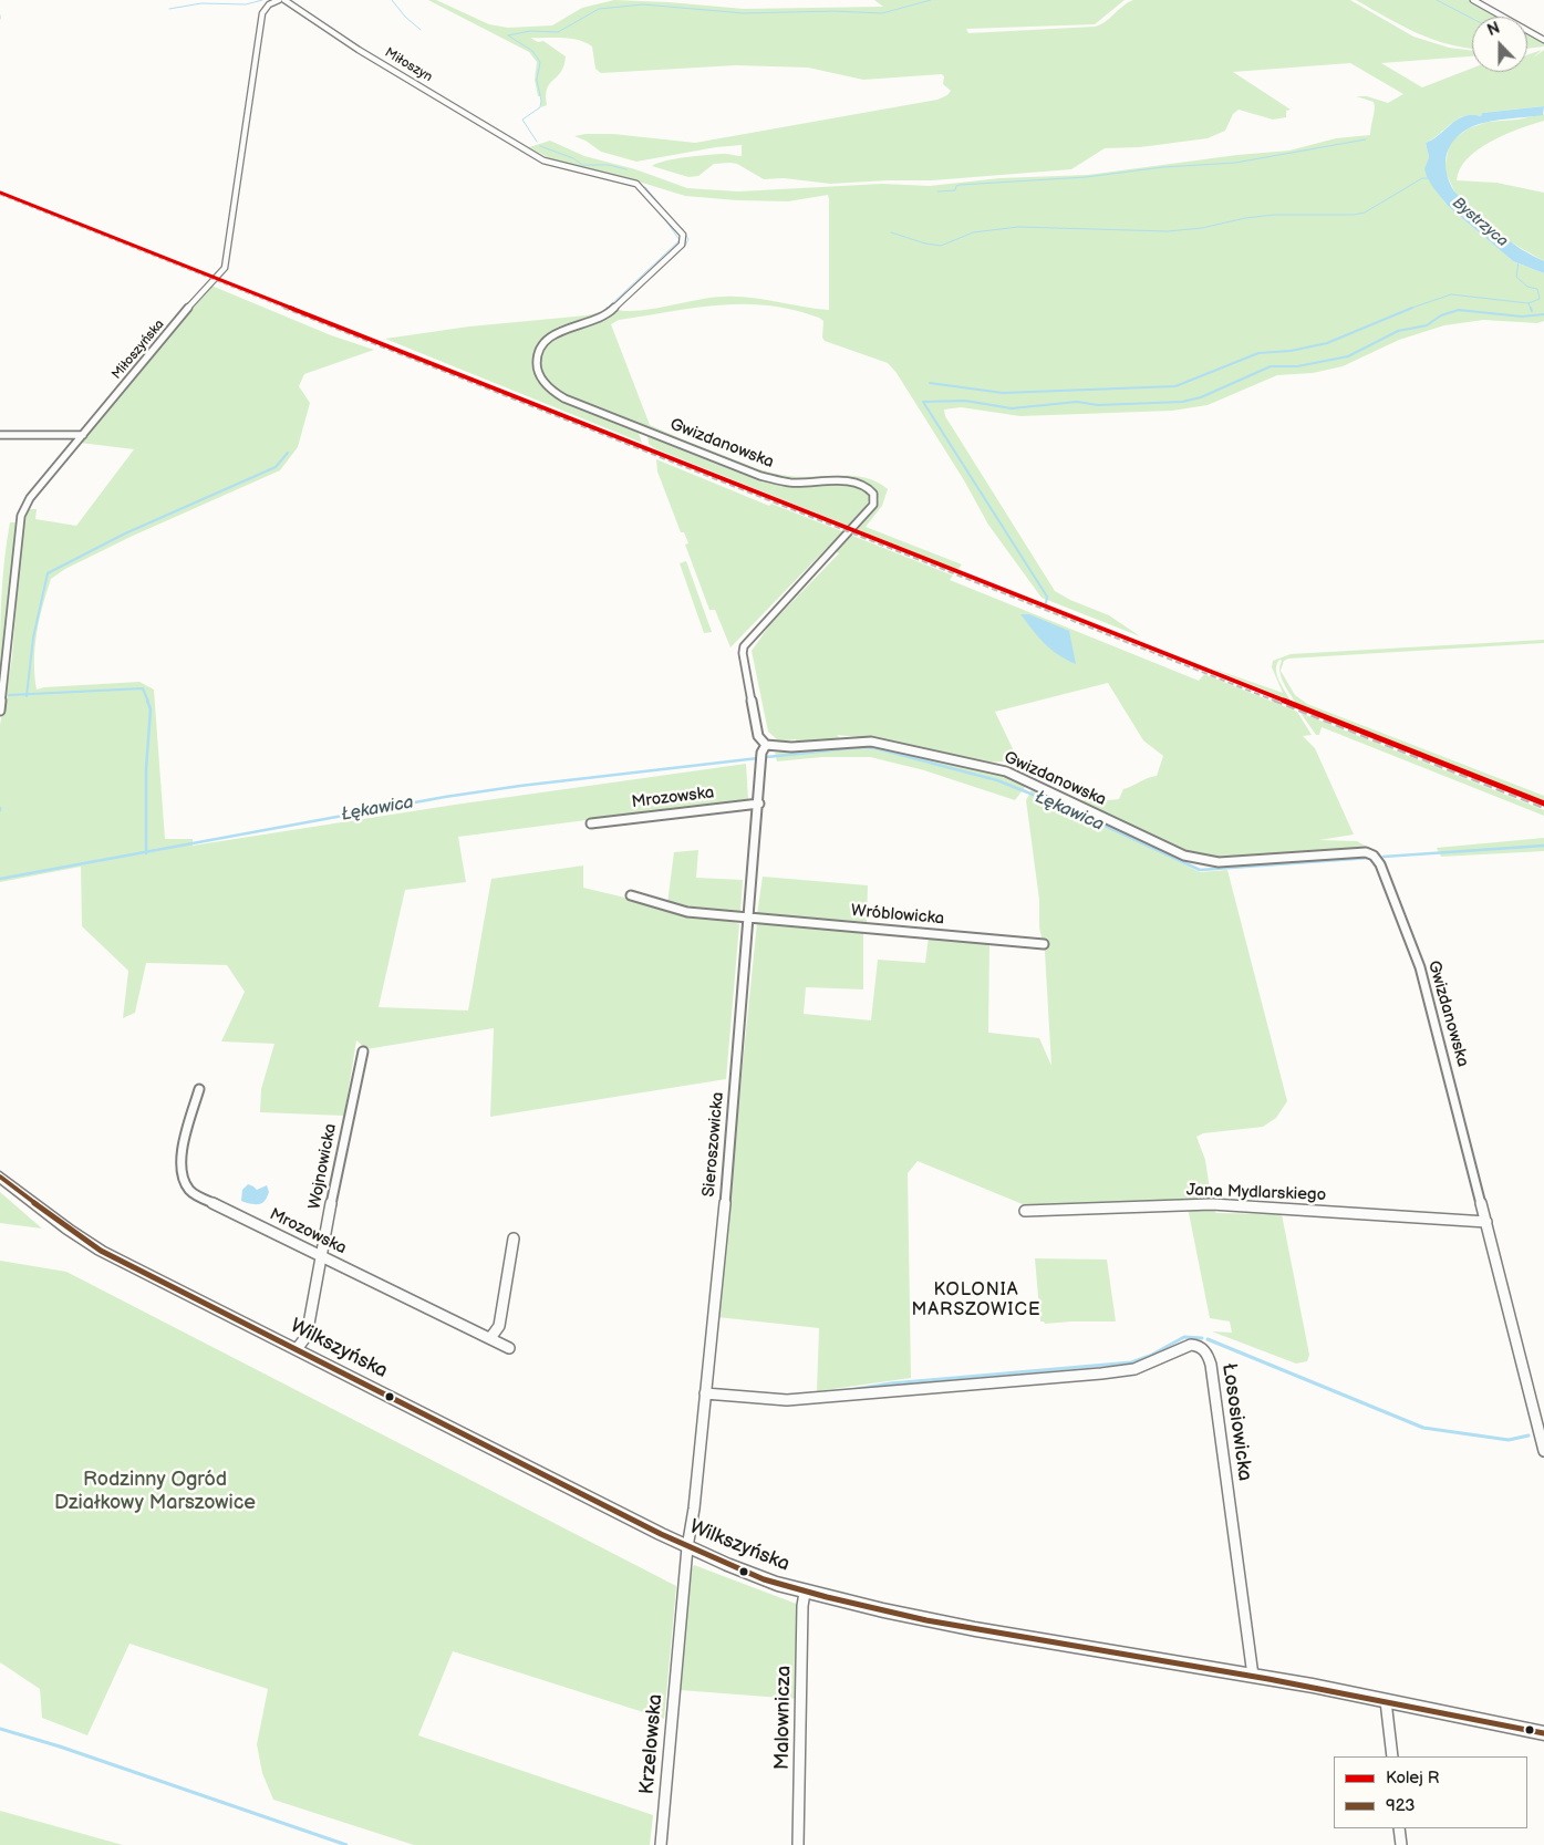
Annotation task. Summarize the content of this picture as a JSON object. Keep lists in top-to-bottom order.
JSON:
{
  "streets": {
    "street": [
      "Miłoszyn",
      "Miłoszyńska",
      "Gwizdanowska",
      "Mrozowska",
      "Wróblowicka",
      "Sieroszowicka",
      "Wojnowicka",
      "Jana Mydlarskiego",
      "Wilkszyńska",
      "Łososiowicka",
      "Malownicza",
      "Krzelowska"
    ]
  },
  "crossings": [
    ["Miłoszyn", "Gwizdanowska"],
    ["Gwizdanowska", "Sieroszowicka"],
    ["Gwizdanowska", "Jana Mydlarskiego"],
    ["Mrozowska", "Sieroszowicka"],
    ["Mrozowska", "Wojnowicka"],
    ["Wróblowicka", "Sieroszowicka"],
    ["Sieroszowicka", "Wilkszyńska"],
    ["Sieroszowicka", "Łososiowicka"],
    ["Sieroszowicka", "Krzelowska"],
    ["Wojnowicka", "Wilkszyńska"],
    ["Wilkszyńska", "Łososiowicka"],
    ["Wilkszyńska", "Malownicza"],
    ["Wilkszyńska", "Krzelowska"]
  ],
  "districts": ["KOLONIA MARSZOWICE"],
  "water": ["Bystrzyca", "Łękawica"],
  "parks": ["Rodzinny Ogród Działkowy Marszowice"],
  "lines": ["rail line R", "transit line 923"],
  "legend": ["Kolej R", "923"],
  "north": "top"
}
